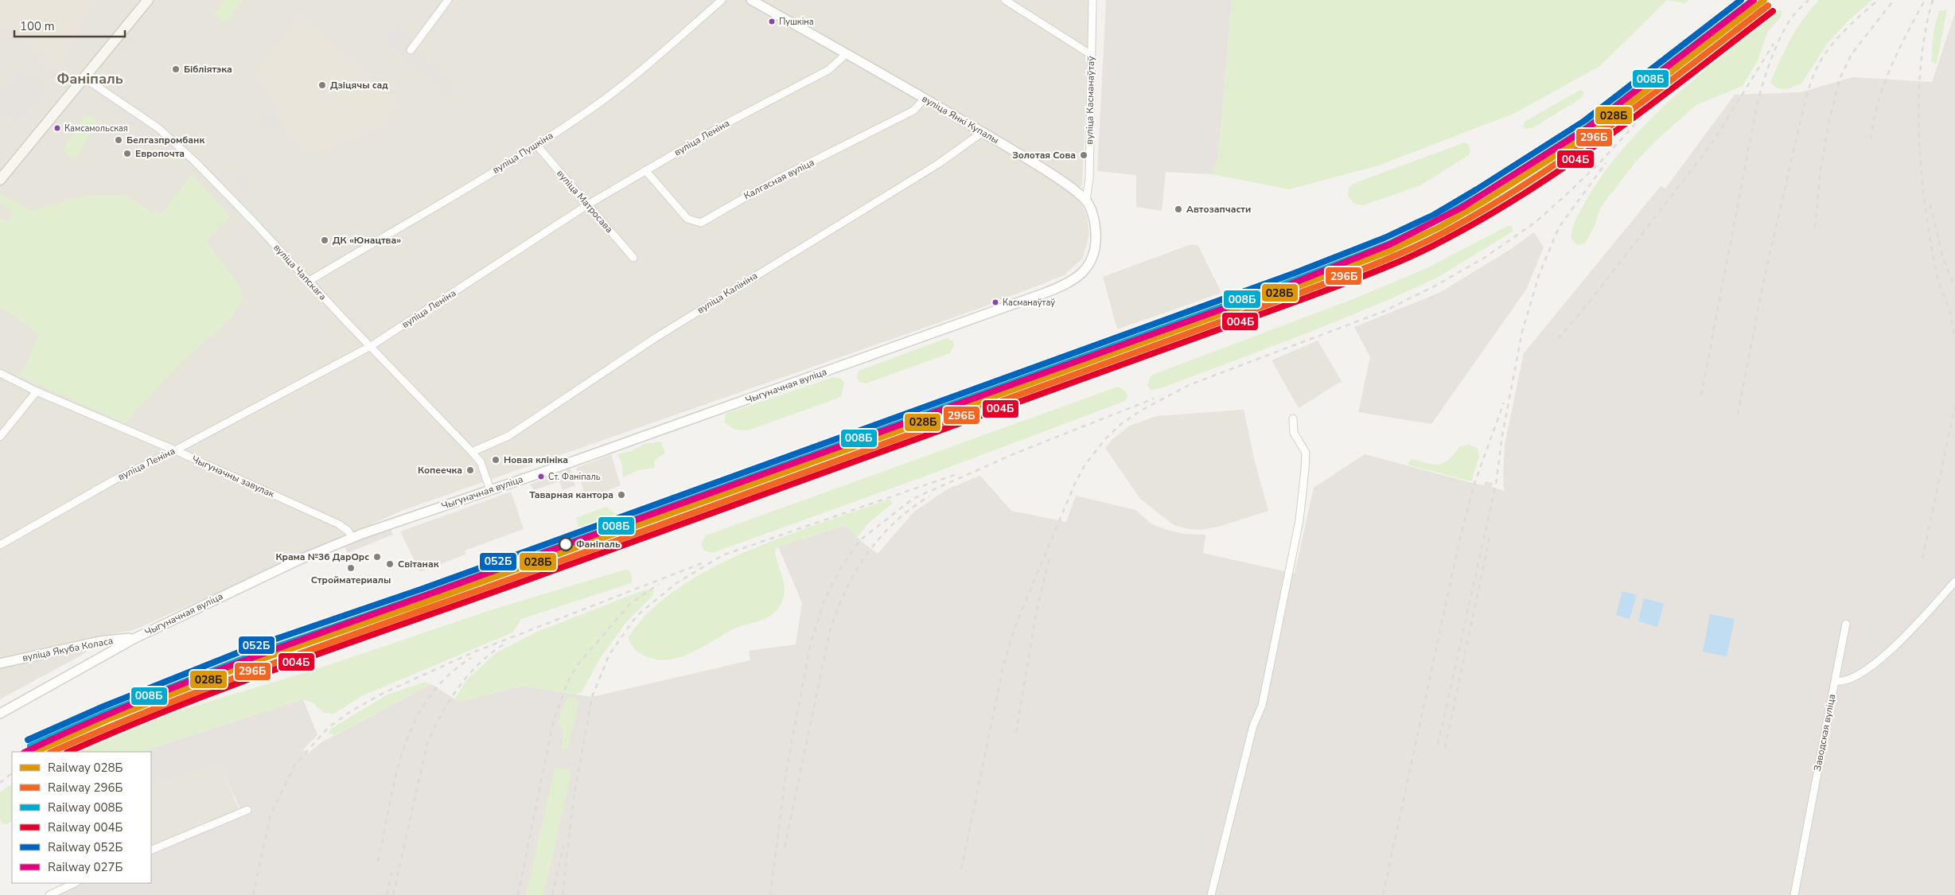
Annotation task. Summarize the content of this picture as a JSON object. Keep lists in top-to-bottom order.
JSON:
{
  "streets": {
    "street": [
      "вуліца Касманаўтаў",
      "вуліца Янкі Купалы",
      "вуліца Леніна",
      "вуліца Пушкіна",
      "Калгасная вуліца",
      "вуліца Матросава",
      "вуліца Чапскага",
      "вуліца Калініна",
      "Чыгуначная вуліца",
      "Чыгуначны завулак",
      "вуліца Якуба Коласа",
      "Заводская вуліца"
    ]
  },
  "crossings": [
    ["вуліца Касманаўтаў", "вуліца Янкі Купалы"],
    ["вуліца Янкі Купалы", "вуліца Леніна"],
    ["вуліца Янкі Купалы", "Калгасная вуліца"],
    ["вуліца Янкі Купалы", "вуліца Калініна"],
    ["вуліца Янкі Купалы", "Чыгуначная вуліца"],
    ["вуліца Леніна", "Калгасная вуліца"],
    ["вуліца Леніна", "вуліца Матросава"],
    ["вуліца Леніна", "вуліца Чапскага"],
    ["вуліца Леніна", "Чыгуначны завулак"],
    ["вуліца Пушкіна", "вуліца Матросава"],
    ["вуліца Пушкіна", "вуліца Чапскага"],
    ["вуліца Чапскага", "вуліца Калініна"],
    ["вуліца Чапскага", "Чыгуначная вуліца"],
    ["Чыгуначная вуліца", "Чыгуначны завулак"],
    ["Чыгуначная вуліца", "вуліца Якуба Коласа"]
  ],
  "districts": ["Фаніпаль"],
  "places": [
    "Пушкіна",
    "Бібліятэка",
    "Дзіцячы сад",
    "Камсамольская",
    "Белгазпромбанк",
    "Европочта",
    "Золотая Сова",
    "Автозапчасти",
    "ДК «Юнацтва»",
    "Касманаўтаў",
    "Новая клініка",
    "Копеечка",
    "Ст. Фаніпаль",
    "Таварная кантора",
    "Фаніпаль",
    "Крама №36 ДарОрс",
    "Світанак",
    "Стройматериалы"
  ],
  "lines": [
    "rail line 028Б",
    "rail line 008Б",
    "rail line 052Б",
    "rail line 027Б",
    "rail line 296Б",
    "rail line 004Б"
  ],
  "legend": [
    "Railway 028Б",
    "Railway 296Б",
    "Railway 008Б",
    "Railway 004Б",
    "Railway 052Б",
    "Railway 027Б"
  ],
  "scale_bar": "100 m"
}
